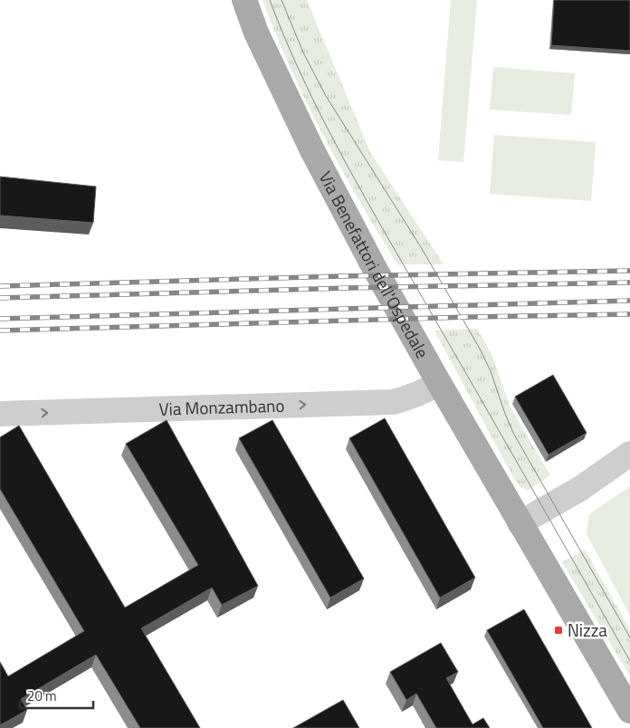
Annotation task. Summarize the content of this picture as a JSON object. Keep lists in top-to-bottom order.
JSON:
{
  "streets": {
    "main road": ["Via Benefattori dell'Ospedale"],
    "street": ["Via Monzambano"]
  },
  "crossings": [
    ["Via Benefattori dell'Ospedale", "Via Monzambano"]
  ],
  "one_way": ["Via Monzambano"],
  "places": {
    "transit": ["Nizza"]
  },
  "scale_bar": "20 m"
}
